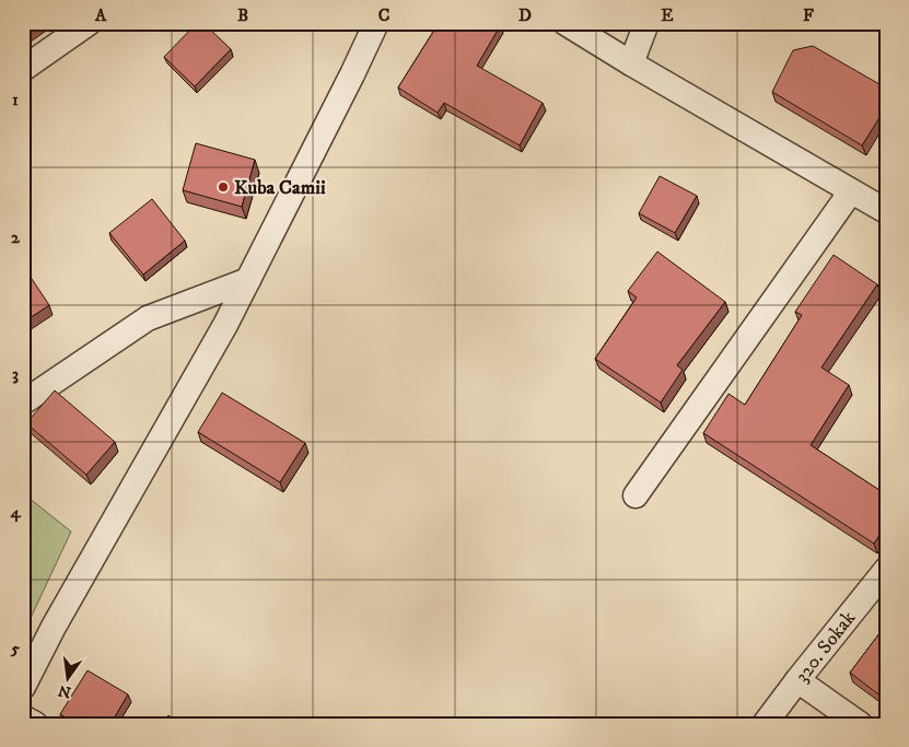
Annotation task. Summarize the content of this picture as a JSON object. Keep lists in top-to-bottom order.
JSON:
{
  "streets": {
    "street": ["320. Sokak"]
  },
  "places": ["Kuba Camii"],
  "north": "bottom",
  "grid": {
    "columns": [
      "A",
      "B",
      "C",
      "D",
      "E",
      "F"
    ],
    "rows": [
      "1",
      "2",
      "3",
      "4",
      "5"
    ]
  }
}
